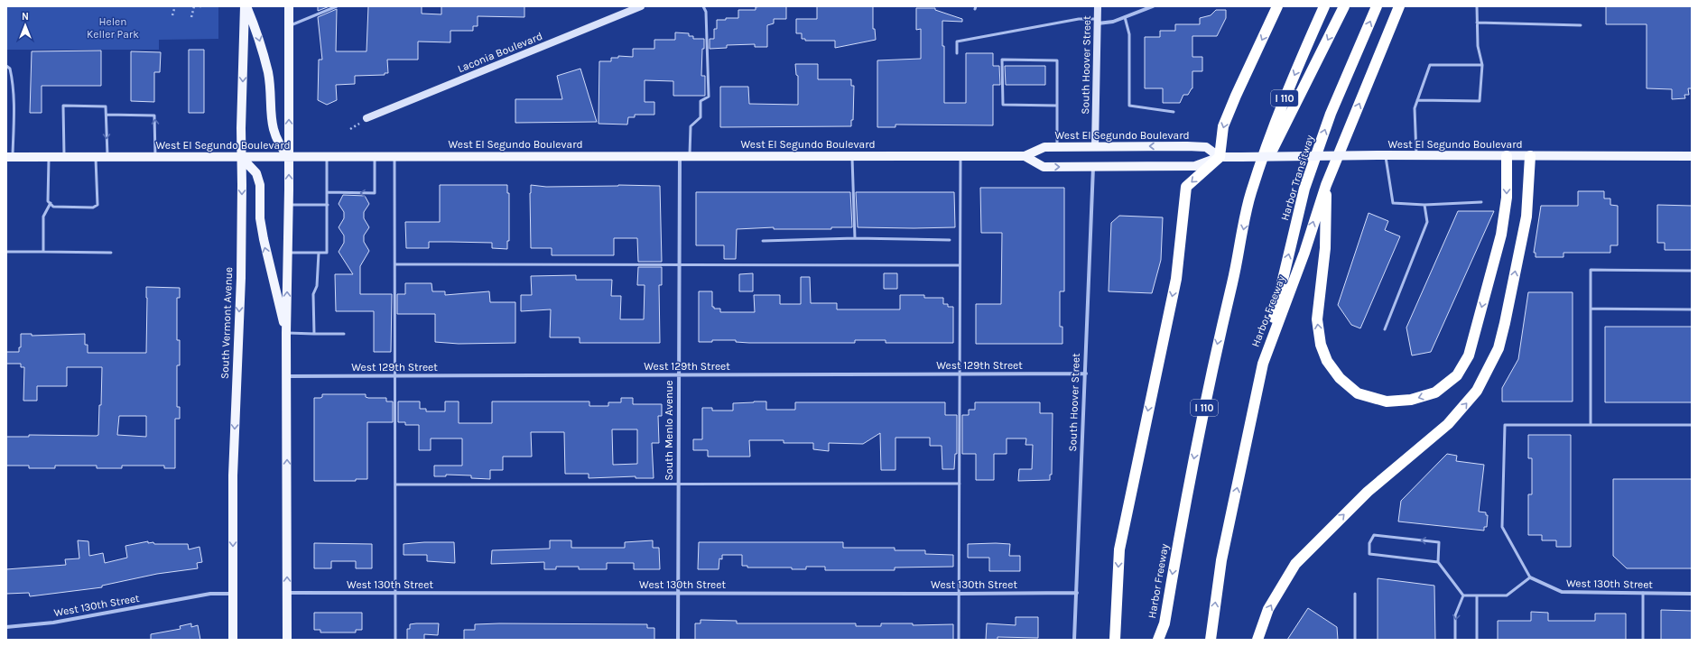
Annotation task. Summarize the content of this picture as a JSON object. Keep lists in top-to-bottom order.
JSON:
{
  "streets": {
    "highway": ["I 110", "Harbor Transitway", "Harbor Freeway"],
    "main road": ["West El Segundo Boulevard", "South Vermont Avenue"],
    "street": [
      "Laconia Boulevard",
      "South Hoover Street",
      "West 129th Street",
      "South Menlo Avenue",
      "West 130th Street"
    ]
  },
  "crossings": [
    ["South Hoover Street", "West El Segundo Boulevard"],
    ["South Hoover Street", "West 129th Street"],
    ["South Hoover Street", "West 130th Street"],
    ["West El Segundo Boulevard", "South Vermont Avenue"],
    ["West El Segundo Boulevard", "South Menlo Avenue"],
    ["Harbor Transitway", "Harbor Freeway"],
    ["South Vermont Avenue", "West 130th Street"],
    ["West 129th Street", "South Menlo Avenue"],
    ["South Menlo Avenue", "West 130th Street"]
  ],
  "parks": ["Helen Keller Park"],
  "north": "top"
}
